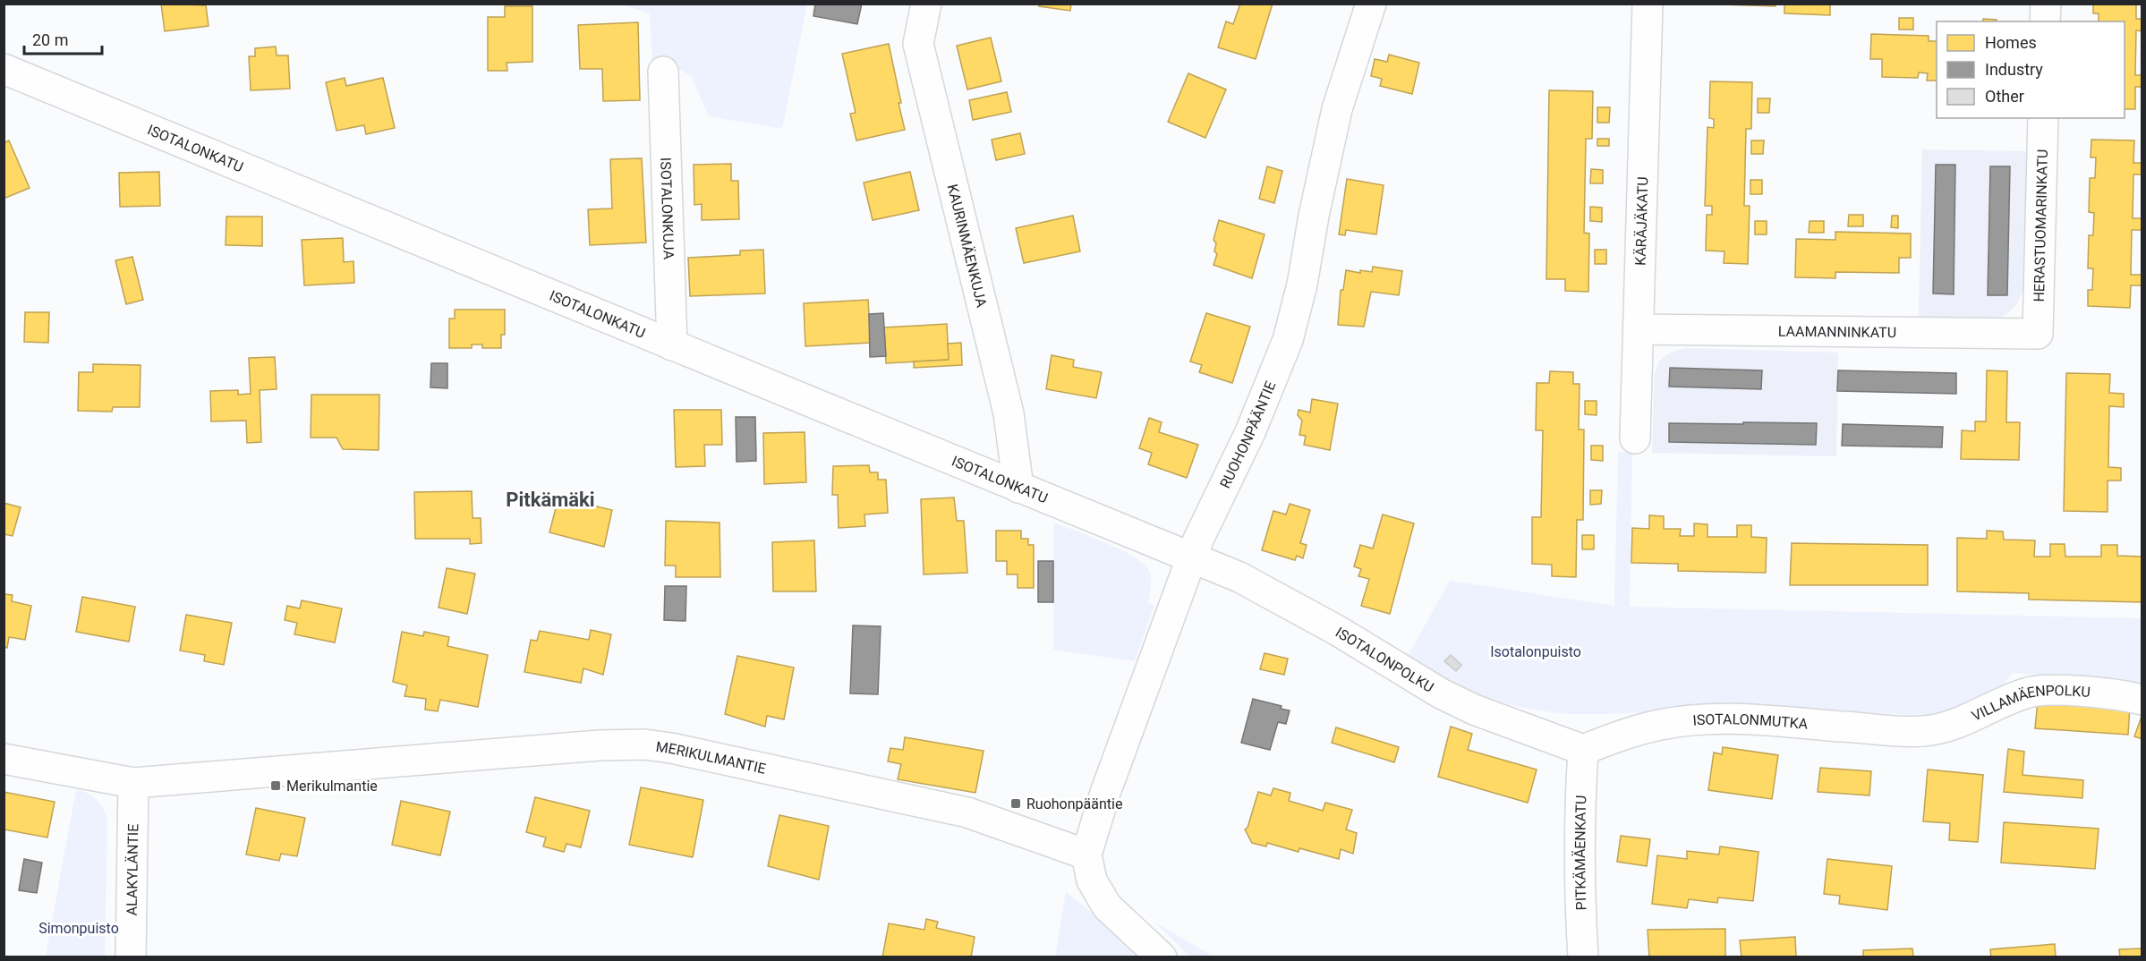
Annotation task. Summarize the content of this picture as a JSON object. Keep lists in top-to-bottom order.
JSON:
{
  "streets": {
    "street": [
      "ISOTALONKATU",
      "ISOTALONKUJA",
      "KÄRÄJÄKATU",
      "HERASTUOMARINKATU",
      "KAURINMÄENKUJA",
      "LAAMANNINKATU",
      "RUOHONPÄÄNTIE",
      "ISOTALONPOLKU",
      "VILLAMÄENPOLKU",
      "ISOTALONMUTKA",
      "MERIKULMANTIE",
      "PITKÄMÄENKATU",
      "ALAKYLÄNTIE"
    ]
  },
  "crossings": [
    ["ISOTALONKATU", "ISOTALONKUJA"],
    ["ISOTALONKATU", "KAURINMÄENKUJA"],
    ["ISOTALONKATU", "RUOHONPÄÄNTIE"],
    ["ISOTALONKATU", "ISOTALONPOLKU"],
    ["KÄRÄJÄKATU", "LAAMANNINKATU"],
    ["HERASTUOMARINKATU", "LAAMANNINKATU"],
    ["RUOHONPÄÄNTIE", "ISOTALONPOLKU"],
    ["RUOHONPÄÄNTIE", "MERIKULMANTIE"],
    ["ISOTALONPOLKU", "ISOTALONMUTKA"],
    ["ISOTALONPOLKU", "PITKÄMÄENKATU"],
    ["VILLAMÄENPOLKU", "ISOTALONMUTKA"],
    ["ISOTALONMUTKA", "PITKÄMÄENKATU"],
    ["MERIKULMANTIE", "ALAKYLÄNTIE"]
  ],
  "districts": ["Pitkämäki"],
  "parks": ["Isotalonpuisto", "Simonpuisto"],
  "places": {
    "transit": ["Merikulmantie", "Ruohonpääntie"]
  },
  "legend": ["Homes", "Industry", "Other"],
  "scale_bar": "20 m"
}
